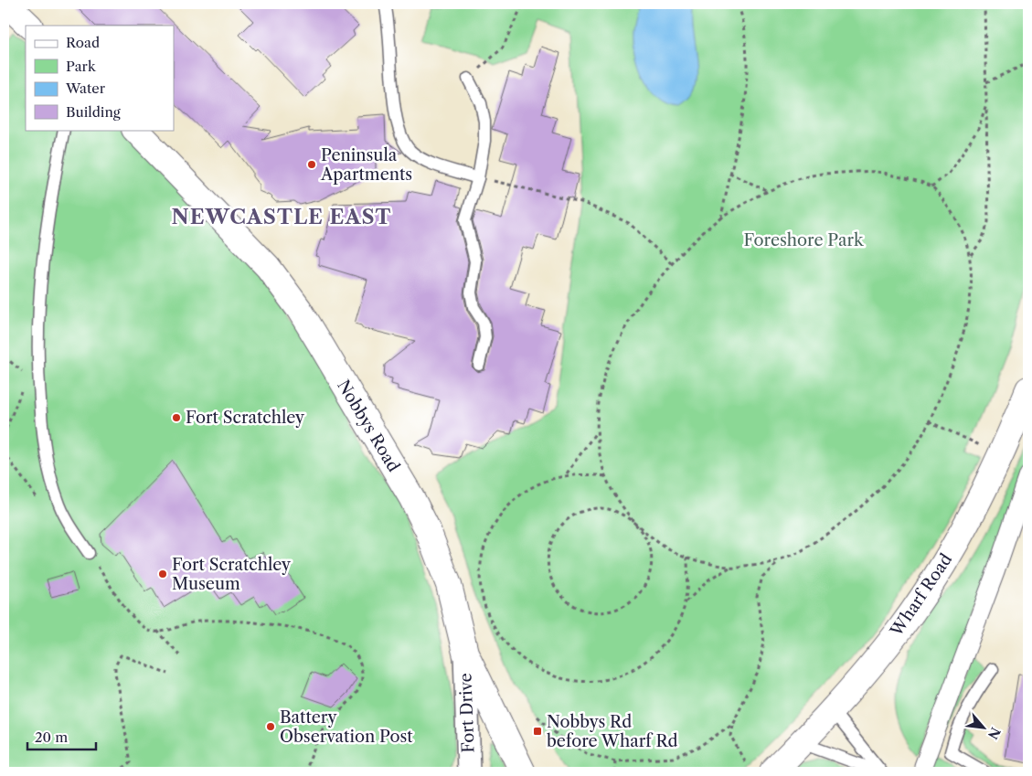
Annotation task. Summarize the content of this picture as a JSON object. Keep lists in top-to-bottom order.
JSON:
{
  "streets": {
    "street": ["Nobbys Road", "Wharf Road", "Fort Drive"]
  },
  "crossings": [
    ["Nobbys Road", "Fort Drive"]
  ],
  "districts": ["NEWCASTLE EAST"],
  "parks": ["Foreshore Park"],
  "places": {
    "other": [
      "Peninsula Apartments",
      "Fort Scratchley",
      "Fort Scratchley Museum",
      "Battery Observation Post"
    ],
    "transit": ["Nobbys Rd before Wharf Rd"]
  },
  "legend": [
    "Road",
    "Park",
    "Water",
    "Building"
  ],
  "scale_bar": "20 m",
  "north": "bottom right"
}
